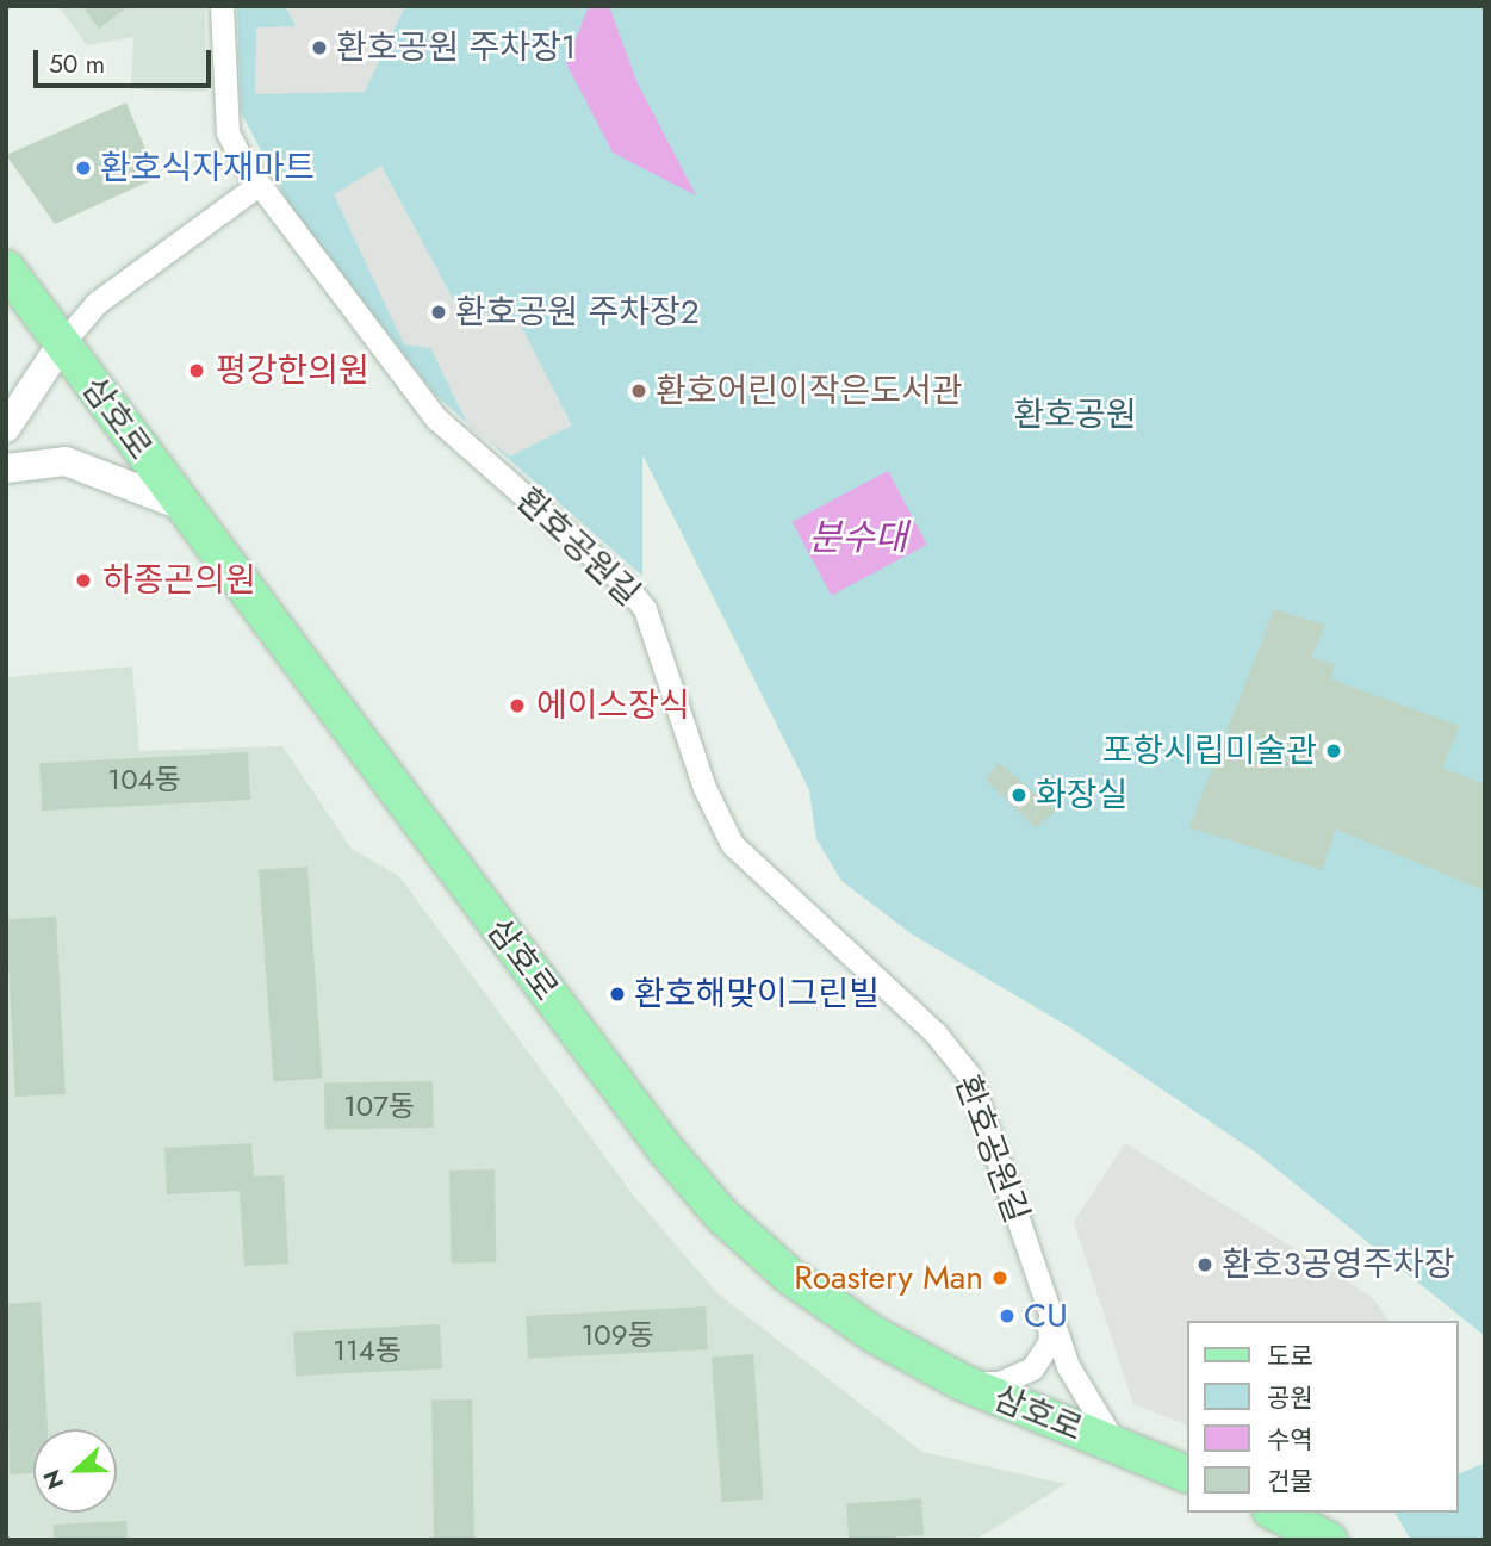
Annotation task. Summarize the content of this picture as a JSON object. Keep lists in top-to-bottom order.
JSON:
{
  "streets": {
    "main road": ["삼호로"],
    "street": ["환호공원길"]
  },
  "crossings": [
    ["삼호로", "환호공원길"]
  ],
  "water": ["분수대"],
  "parks": ["환호공원"],
  "places": [
    "환호공원 주차장1",
    "환호식자재마트",
    "환호공원 주차장2",
    "평강한의원",
    "환호어린이작은도서관",
    "하종곤의원",
    "에이스장식",
    "포항시립미술관",
    "화장실",
    "환호해맞이그린빌",
    "환호3공영주차장",
    "Roastery Man",
    "CU"
  ],
  "house_numbers": [
    "104동",
    "107동",
    "109동",
    "114동"
  ],
  "legend": [
    "도로",
    "공원",
    "수역",
    "건물"
  ],
  "scale_bar": "50 m",
  "north": "left"
}
